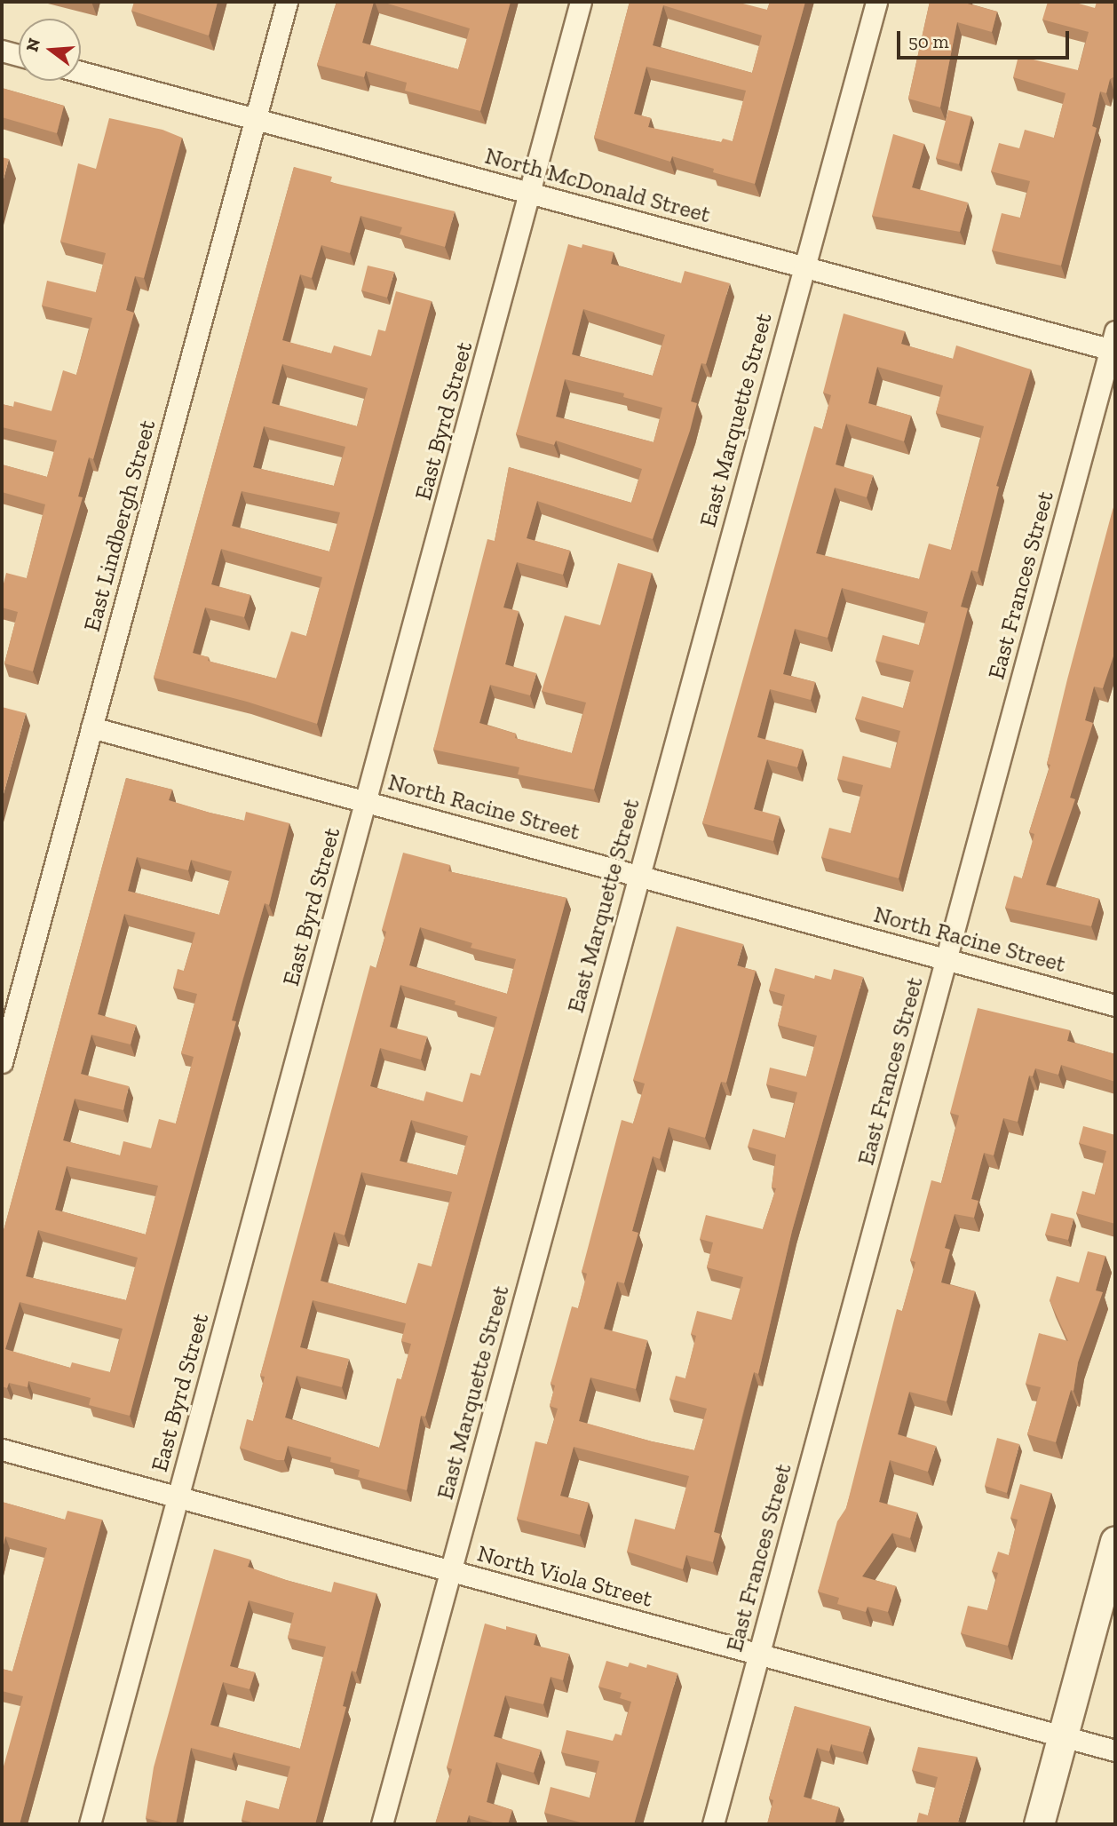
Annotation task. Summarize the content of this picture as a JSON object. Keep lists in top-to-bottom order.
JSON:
{
  "streets": {
    "street": [
      "North McDonald Street",
      "East Marquette Street",
      "East Byrd Street",
      "East Lindbergh Street",
      "East Frances Street",
      "North Racine Street",
      "North Viola Street"
    ]
  },
  "crossings": [
    ["North McDonald Street", "East Marquette Street"],
    ["North McDonald Street", "East Byrd Street"],
    ["North McDonald Street", "East Lindbergh Street"],
    ["North McDonald Street", "East Frances Street"],
    ["East Marquette Street", "North Racine Street"],
    ["East Marquette Street", "North Viola Street"],
    ["East Byrd Street", "North Racine Street"],
    ["East Byrd Street", "North Viola Street"],
    ["East Lindbergh Street", "North Racine Street"],
    ["East Frances Street", "North Racine Street"],
    ["East Frances Street", "North Viola Street"]
  ],
  "scale_bar": "50 m",
  "north": "left"
}
